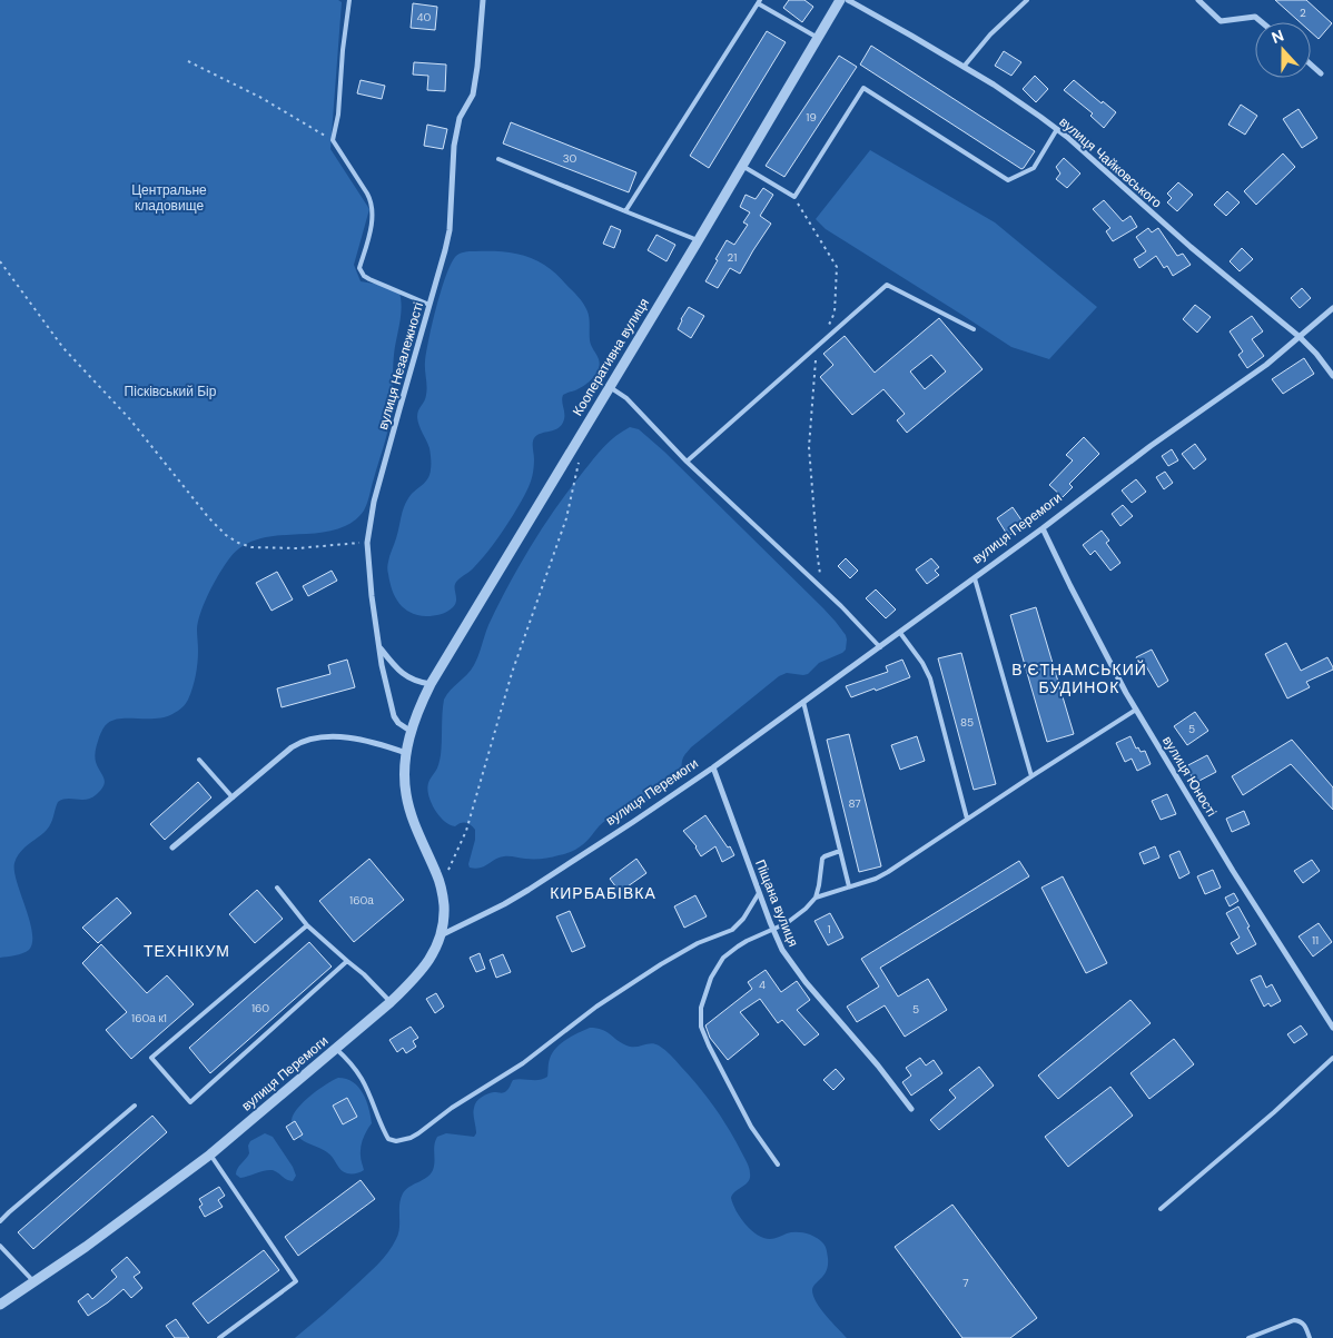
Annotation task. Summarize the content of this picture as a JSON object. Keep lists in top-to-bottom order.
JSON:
{
  "streets": {
    "street": [
      "вулиця Чайковського",
      "Кооперативна вулиця",
      "вулиця Незалежності",
      "вулиця Перемоги",
      "вулиця Юності",
      "Піщана вулиця"
    ]
  },
  "crossings": [
    ["вулиця Чайковського", "вулиця Перемоги"],
    ["Кооперативна вулиця", "вулиця Незалежності"],
    ["Кооперативна вулиця", "вулиця Перемоги"],
    ["вулиця Перемоги", "вулиця Юності"],
    ["вулиця Перемоги", "Піщана вулиця"]
  ],
  "districts": ["В’ЄТНАМСЬКИЙ БУДИНОК", "КИРБАБІВКА", "ТЕХНІКУМ"],
  "parks": ["Центральне кладовище", "Пісківський Бір"],
  "house_numbers": [
    "2",
    "40",
    "19",
    "30",
    "21",
    "85",
    "5",
    "87",
    "160а",
    "1",
    "11",
    "4",
    "160",
    "5",
    "160а к1",
    "7"
  ],
  "north": "top"
}
